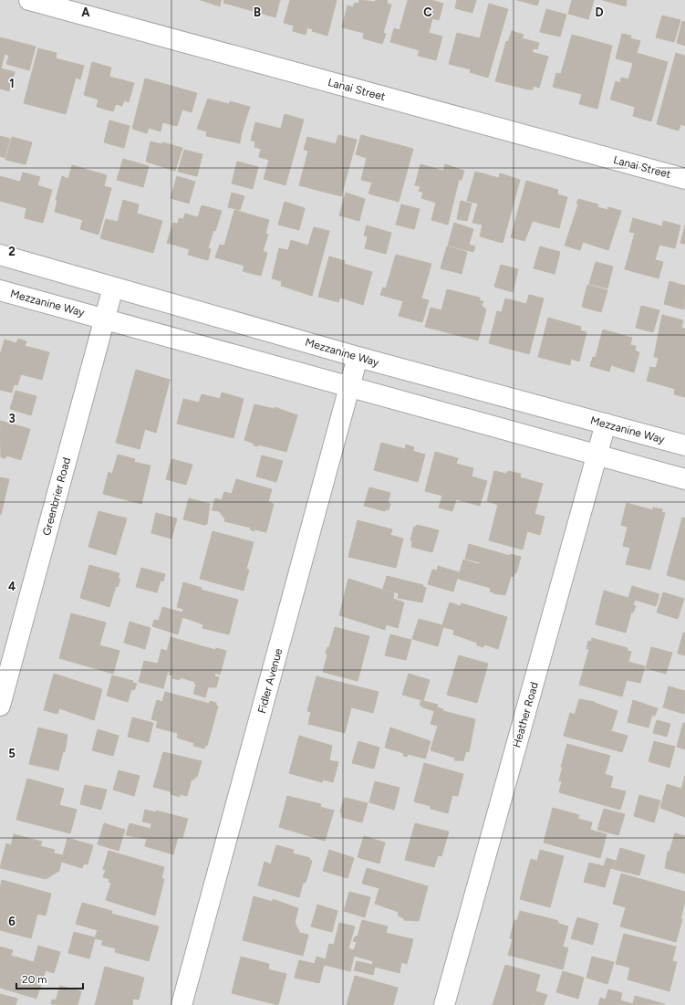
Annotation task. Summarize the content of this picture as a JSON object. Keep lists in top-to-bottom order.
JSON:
{
  "streets": {
    "street": [
      "Lanai Street",
      "Mezzanine Way",
      "Greenbrier Road",
      "Fidler Avenue",
      "Heather Road"
    ]
  },
  "crossings": [
    ["Mezzanine Way", "Greenbrier Road"],
    ["Mezzanine Way", "Fidler Avenue"],
    ["Mezzanine Way", "Heather Road"]
  ],
  "scale_bar": "20 m",
  "grid": {
    "columns": [
      "A",
      "B",
      "C",
      "D"
    ],
    "rows": [
      "1",
      "2",
      "3",
      "4",
      "5",
      "6"
    ]
  }
}
